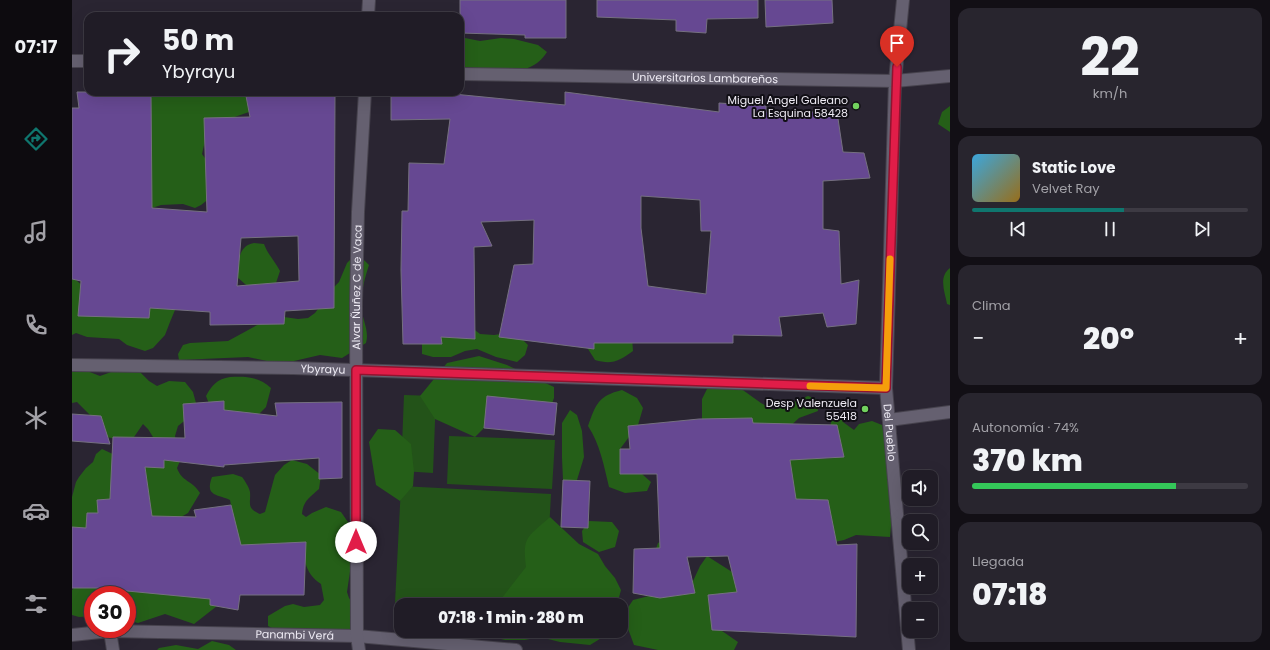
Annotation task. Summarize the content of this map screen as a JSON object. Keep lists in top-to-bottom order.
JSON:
{
  "streets": {
    "street": [
      "Universitarios Lambareños",
      "Alvar Ñuñez C de Vaca",
      "Ybyrayu",
      "Del Pueblo",
      "Panambi Verá"
    ]
  },
  "crossings": [
    ["Universitarios Lambareños", "Del Pueblo"],
    ["Alvar Ñuñez C de Vaca", "Ybyrayu"],
    ["Alvar Ñuñez C de Vaca", "Panambi Verá"],
    ["Ybyrayu", "Del Pueblo"]
  ],
  "places": ["Miguel Angel Galeano La Esquina 58428", "Desp Valenzuela 55418"],
  "page": {
    "tabs": "07:17",
    "tile": [
      ["22", "km/h"],
      "Clima",
      ["Autonomía · 74%", "370 km"],
      ["Llegada", "07:18"]
    ],
    "turn": ["50 m", "Ybyrayu"],
    "song": ["Static Love", "Velvet Ray"],
    "heat": ["−", "20°", "+"],
    "map_buttons": ["+", "−"],
    "limit": "30",
    "trip": "07:18 · 1 min · 280 m"
  }
}
